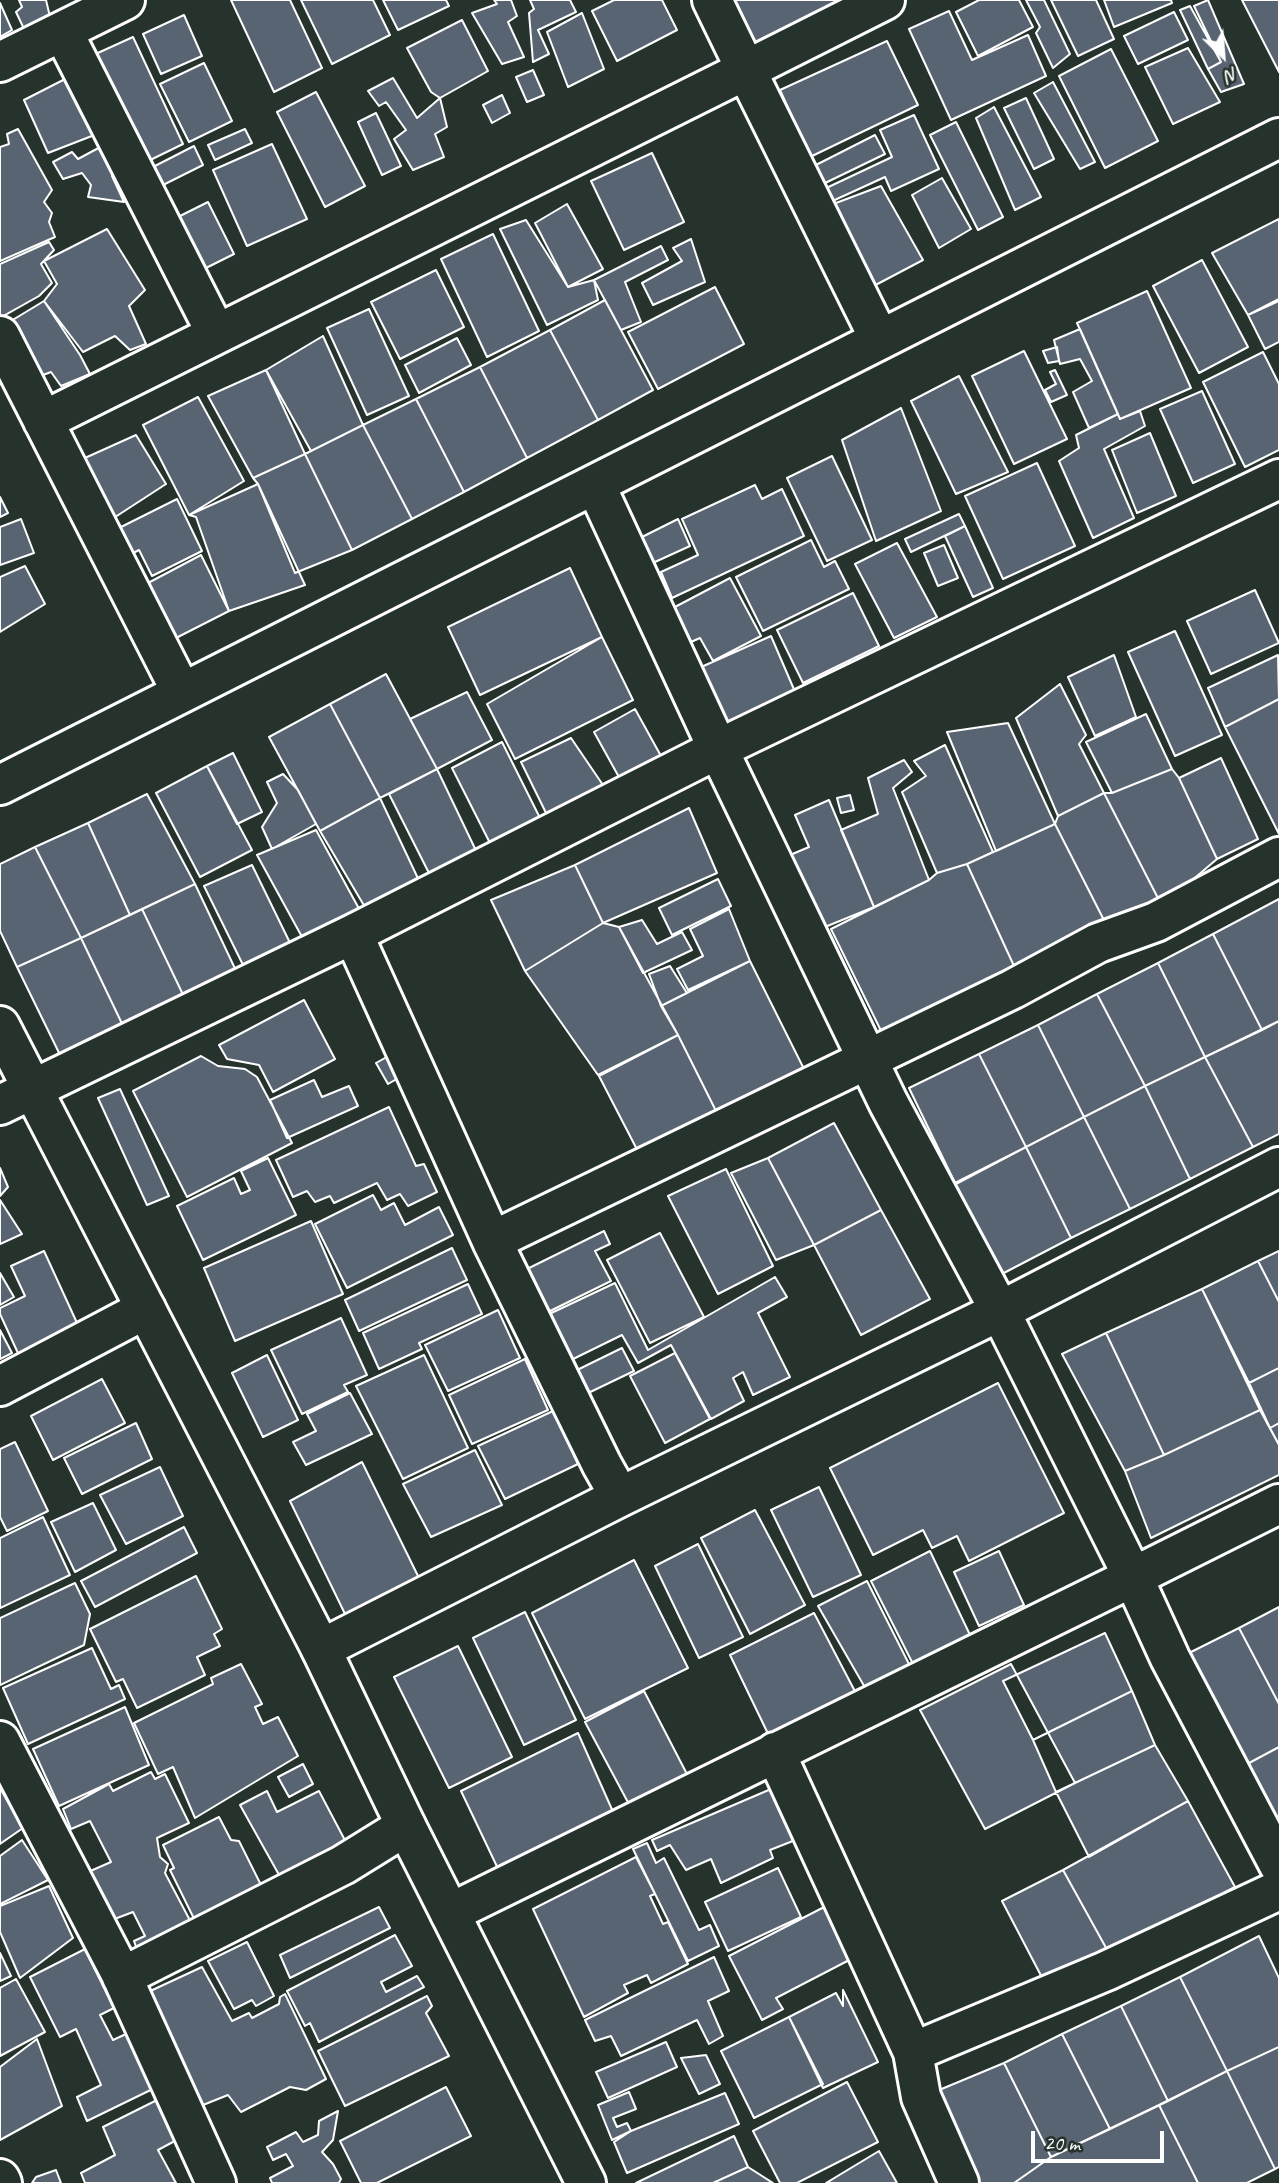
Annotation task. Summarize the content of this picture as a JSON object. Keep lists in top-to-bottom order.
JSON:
{
  "scale_bar": "20 m",
  "north": "bottom right"
}
